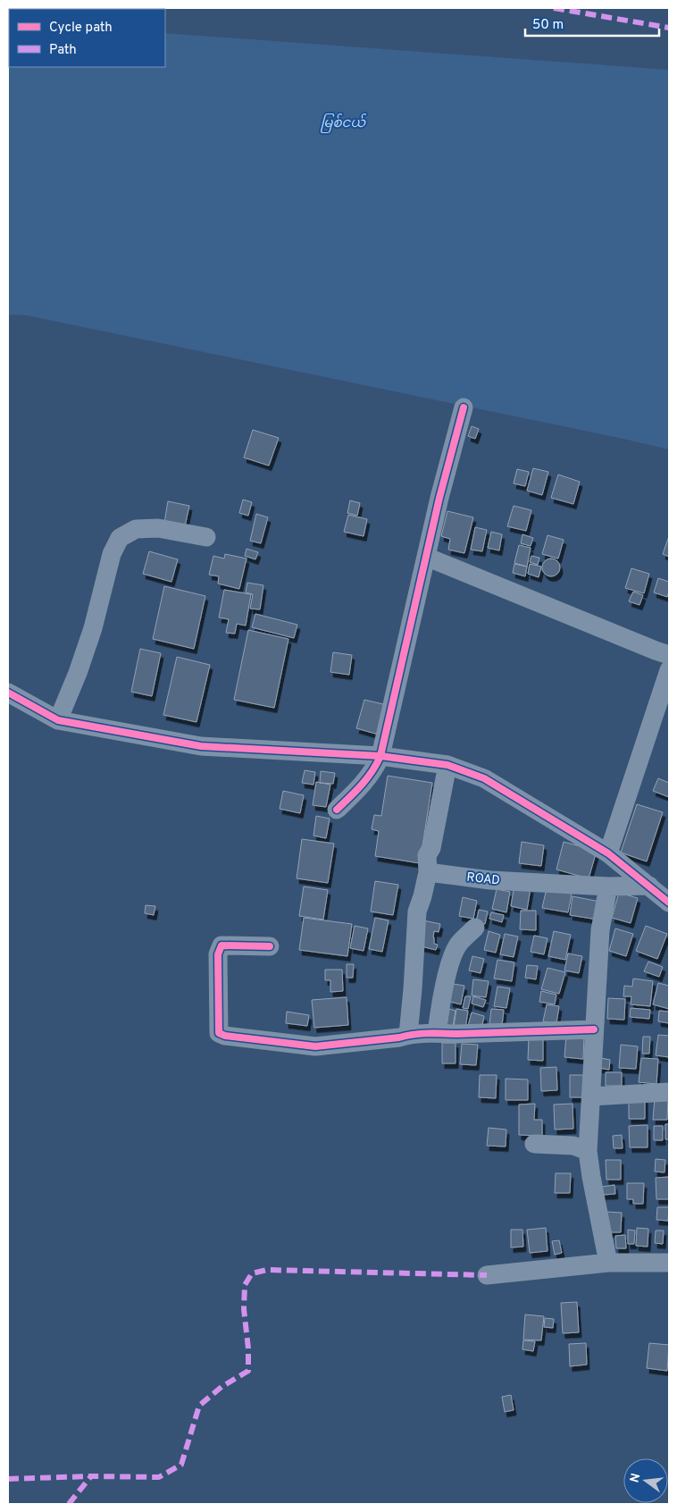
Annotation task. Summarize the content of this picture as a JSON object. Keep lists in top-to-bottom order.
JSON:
{
  "streets": {
    "street": ["ROAD"]
  },
  "water": ["မြစ်ငယ်"],
  "legend": ["Cycle path", "Path"],
  "scale_bar": "50 m",
  "north": "left"
}
